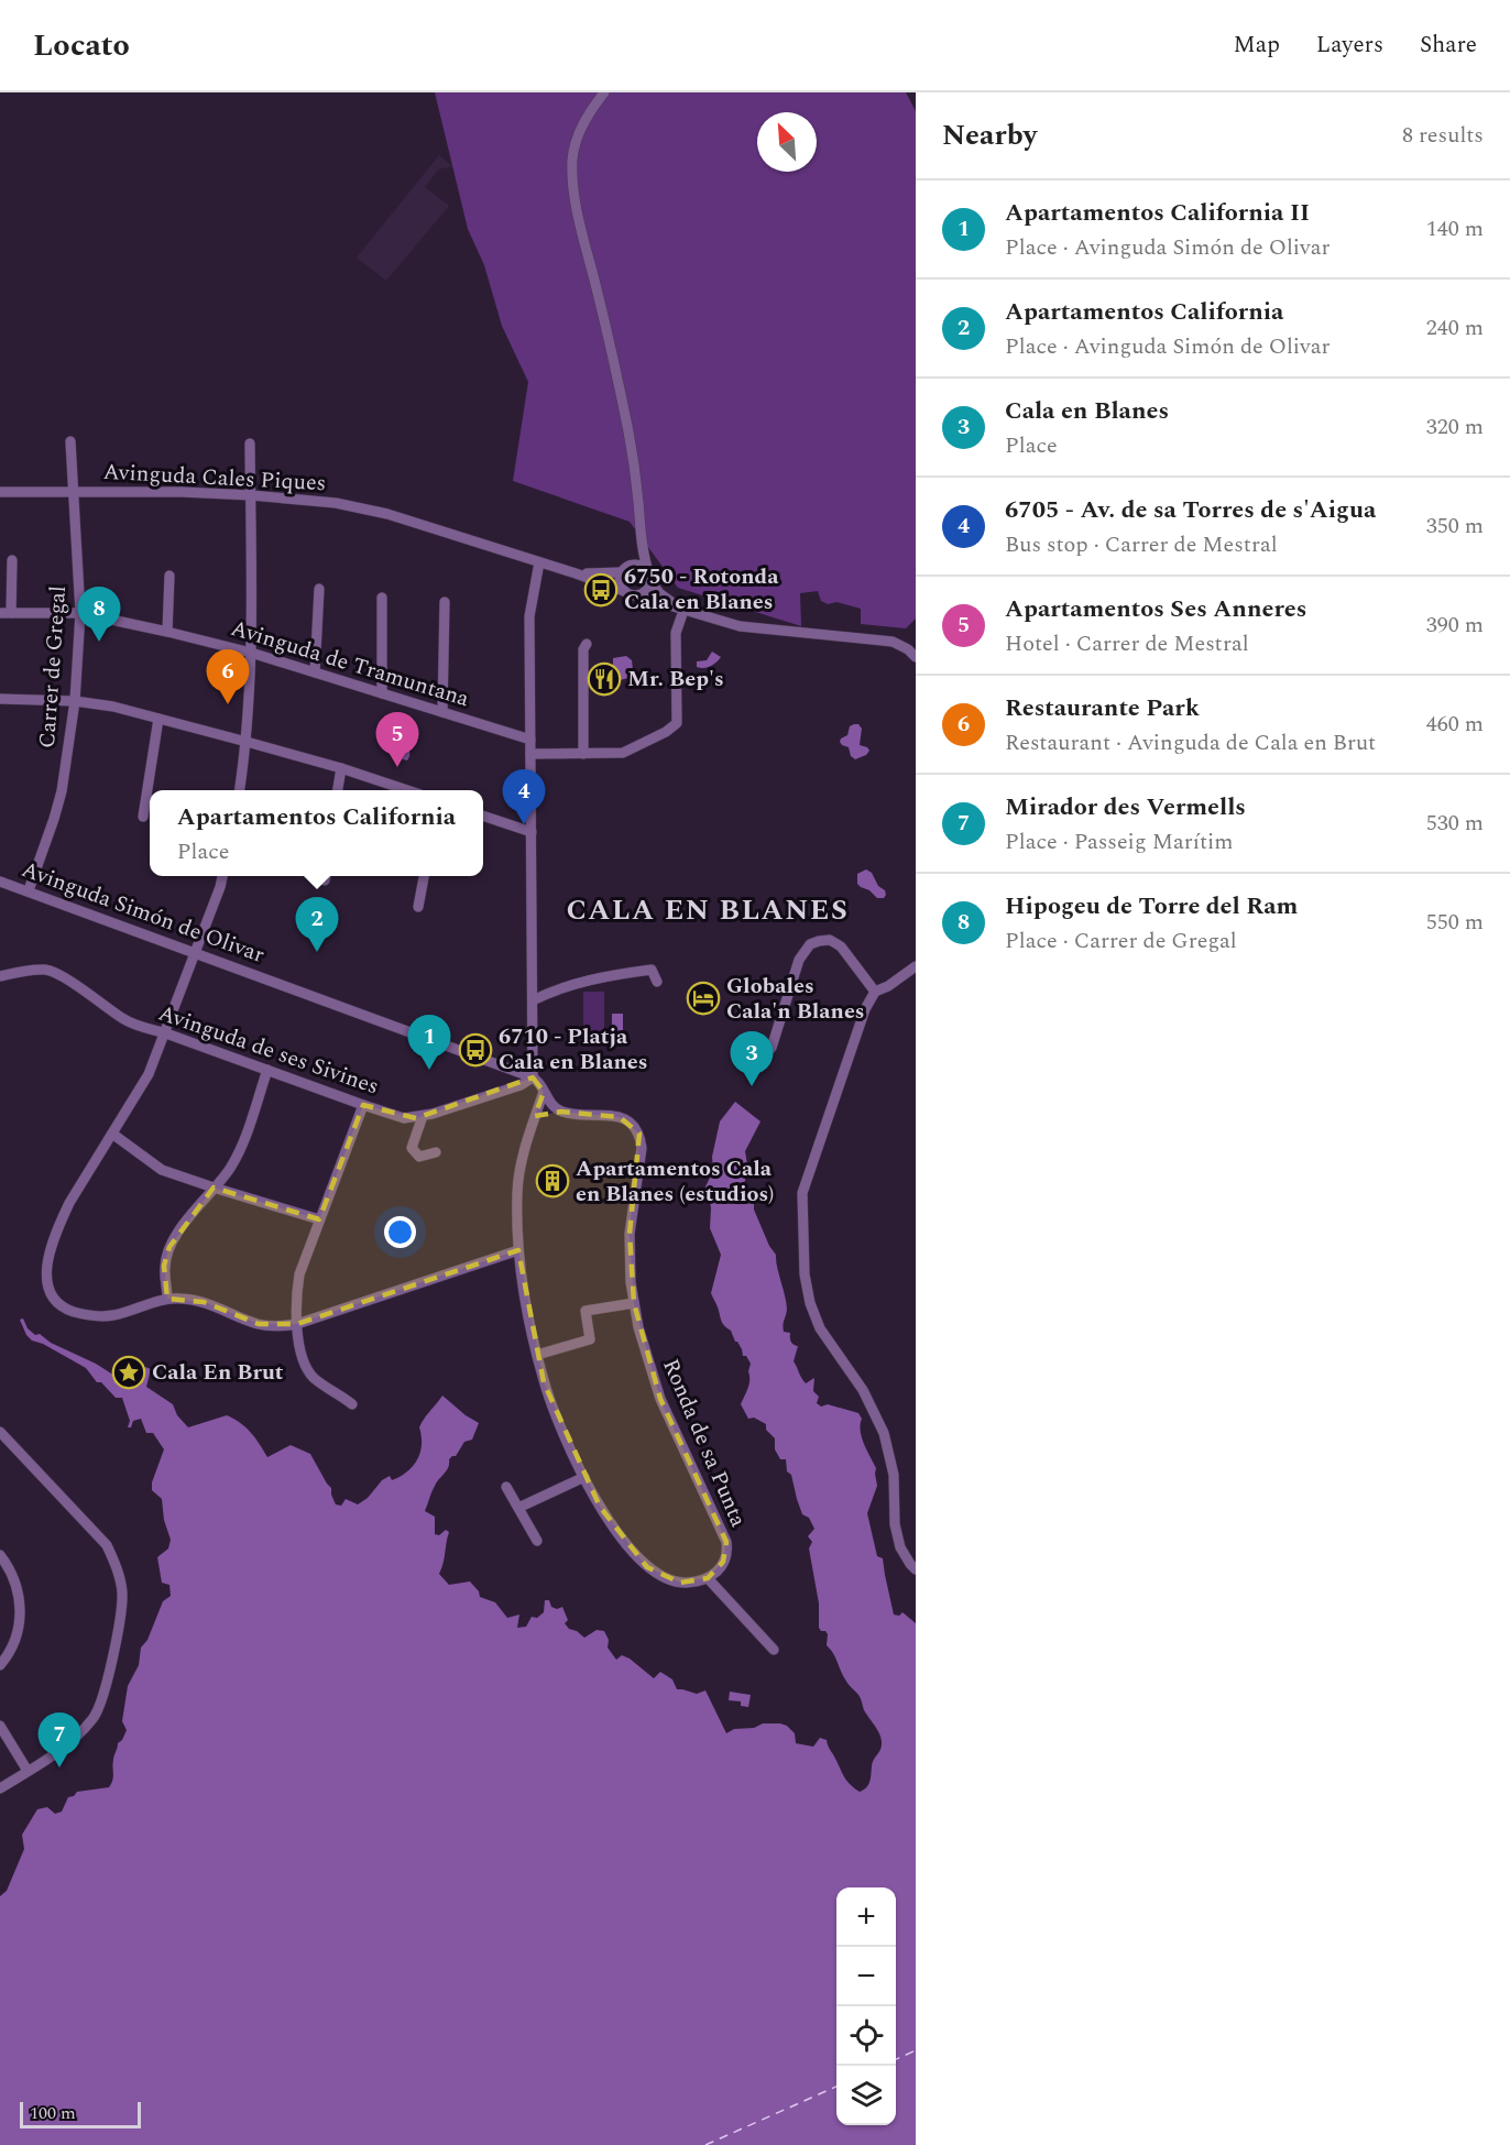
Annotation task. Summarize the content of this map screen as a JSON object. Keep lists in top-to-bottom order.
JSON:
{
  "streets": {
    "street": [
      "Avinguda Cales Piques",
      "Avinguda de Tramuntana",
      "Carrer de Gregal",
      "Avinguda Simón de Olivar",
      "Avinguda de ses Sivines",
      "Ronda de sa Punta"
    ]
  },
  "crossings": [
    ["Avinguda Cales Piques", "Carrer de Gregal"],
    ["Avinguda de Tramuntana", "Carrer de Gregal"],
    ["Carrer de Gregal", "Avinguda Simón de Olivar"],
    ["Avinguda Simón de Olivar", "Avinguda de ses Sivines"]
  ],
  "districts": ["CALA EN BLANES"],
  "places": {
    "bus stop": ["6750 - Rotonda Cala en Blanes", "6710 - Platja Cala en Blanes"],
    "restaurant": ["Mr. Bep's"],
    "hotel": ["Globales Cala'n Blanes"],
    "building": ["Apartamentos Cala en Blanes (estudios)"],
    "place": ["Cala En Brut"]
  },
  "scale_bar": "100 m",
  "north": "top left",
  "page": {
    "header": "Locato",
    "nav": ["Map", "Layers", "Share"],
    "heading": ["Nearby", "8 results"],
    "list": [
      {
        "mark": "1",
        "name": "Apartamentos California II",
        "note": "Place · Avinguda Simón de Olivar",
        "value": "140 m"
      },
      {
        "mark": "2",
        "name": "Apartamentos California",
        "note": "Place · Avinguda Simón de Olivar",
        "value": "240 m"
      },
      {
        "mark": "3",
        "name": "Cala en Blanes",
        "note": "Place",
        "value": "320 m"
      },
      {
        "mark": "4",
        "name": "6705 - Av. de sa Torres de s'Aigua",
        "note": "Bus stop · Carrer de Mestral",
        "value": "350 m"
      },
      {
        "mark": "5",
        "name": "Apartamentos Ses Anneres",
        "note": "Hotel · Carrer de Mestral",
        "value": "390 m"
      },
      {
        "mark": "6",
        "name": "Restaurante Park",
        "note": "Restaurant · Avinguda de Cala en Brut",
        "value": "460 m"
      },
      {
        "mark": "7",
        "name": "Mirador des Vermells",
        "note": "Place · Passeig Marítim",
        "value": "530 m"
      },
      {
        "mark": "8",
        "name": "Hipogeu de Torre del Ram",
        "note": "Place · Carrer de Gregal",
        "value": "550 m"
      }
    ],
    "pins": [
      "8",
      "6",
      "5",
      "4",
      "2",
      "1",
      "3",
      "7"
    ],
    "popup": ["Apartamentos California", "Place"],
    "map_buttons": ["+", "−"],
    "scale": "100 m"
  }
}
